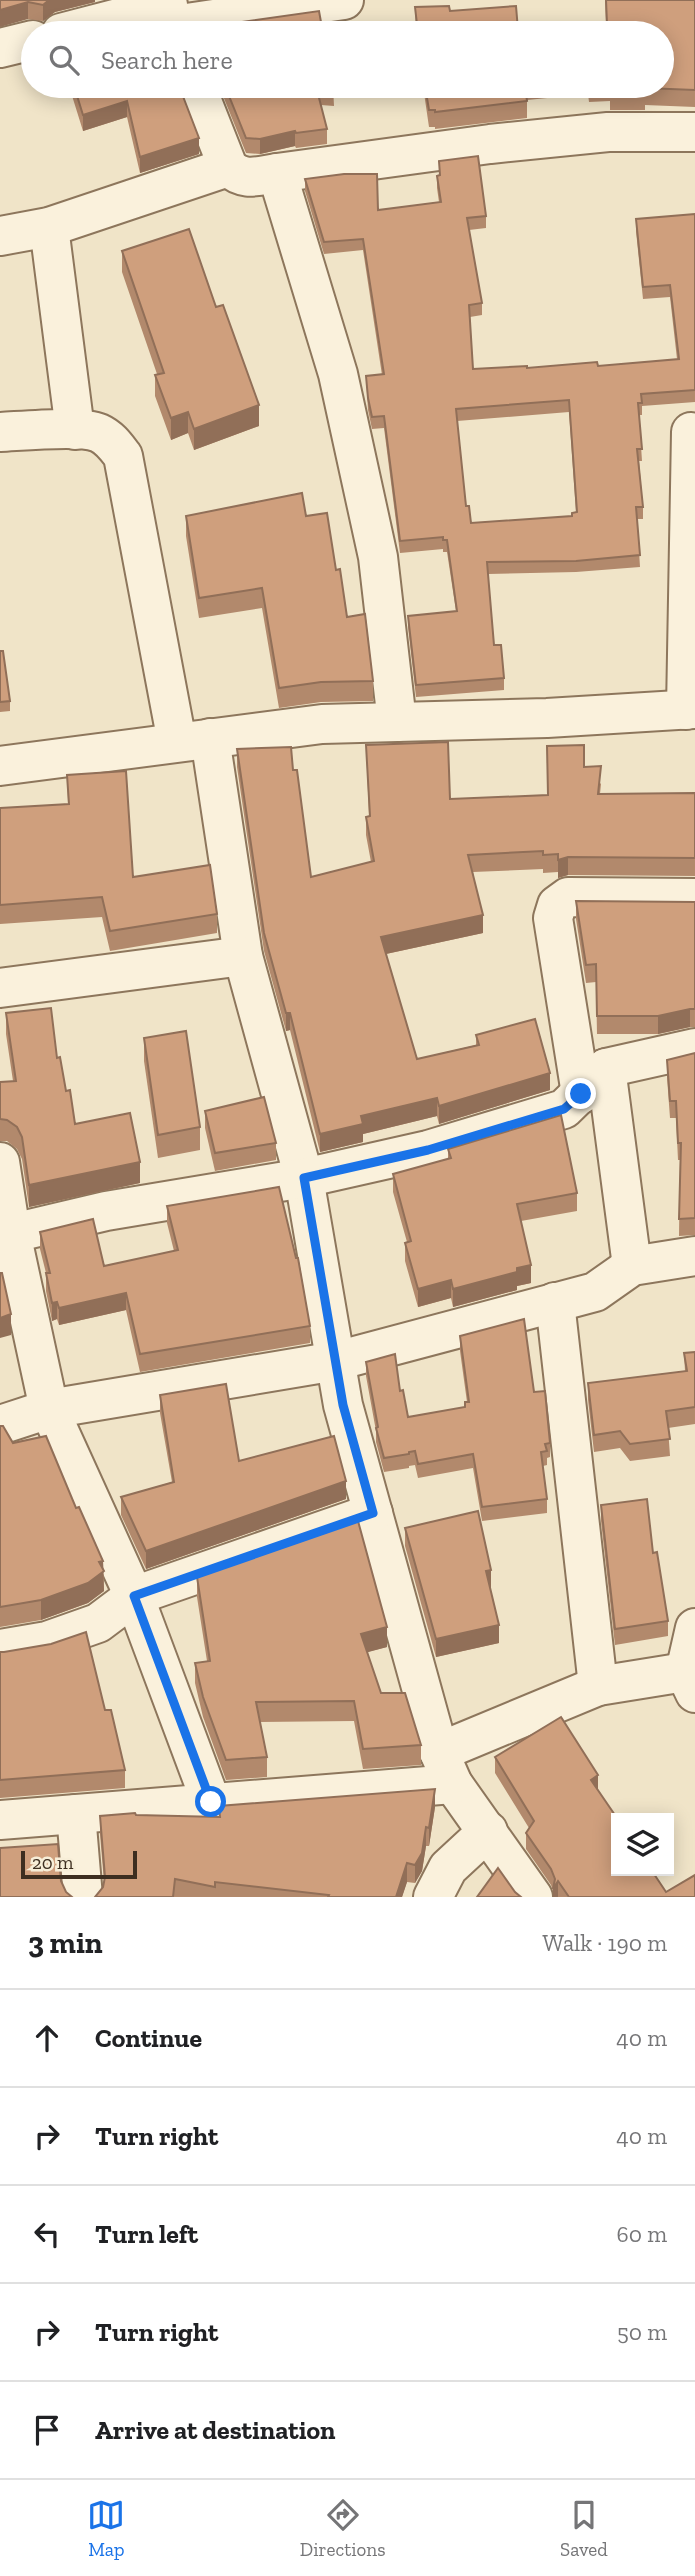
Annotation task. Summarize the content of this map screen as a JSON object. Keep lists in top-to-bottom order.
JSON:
{
  "scale_bar": "20 m",
  "page": {
    "search": "Search here",
    "scale": "20 m",
    "heading": ["3 min", "Walk · 190 m"],
    "list": [
      ["Continue", "40 m"],
      ["Turn right", "40 m"],
      ["Turn left", "60 m"],
      ["Turn right", "50 m"],
      "Arrive at destination"
    ],
    "nav": ["Map", "Directions", "Saved"]
  }
}
